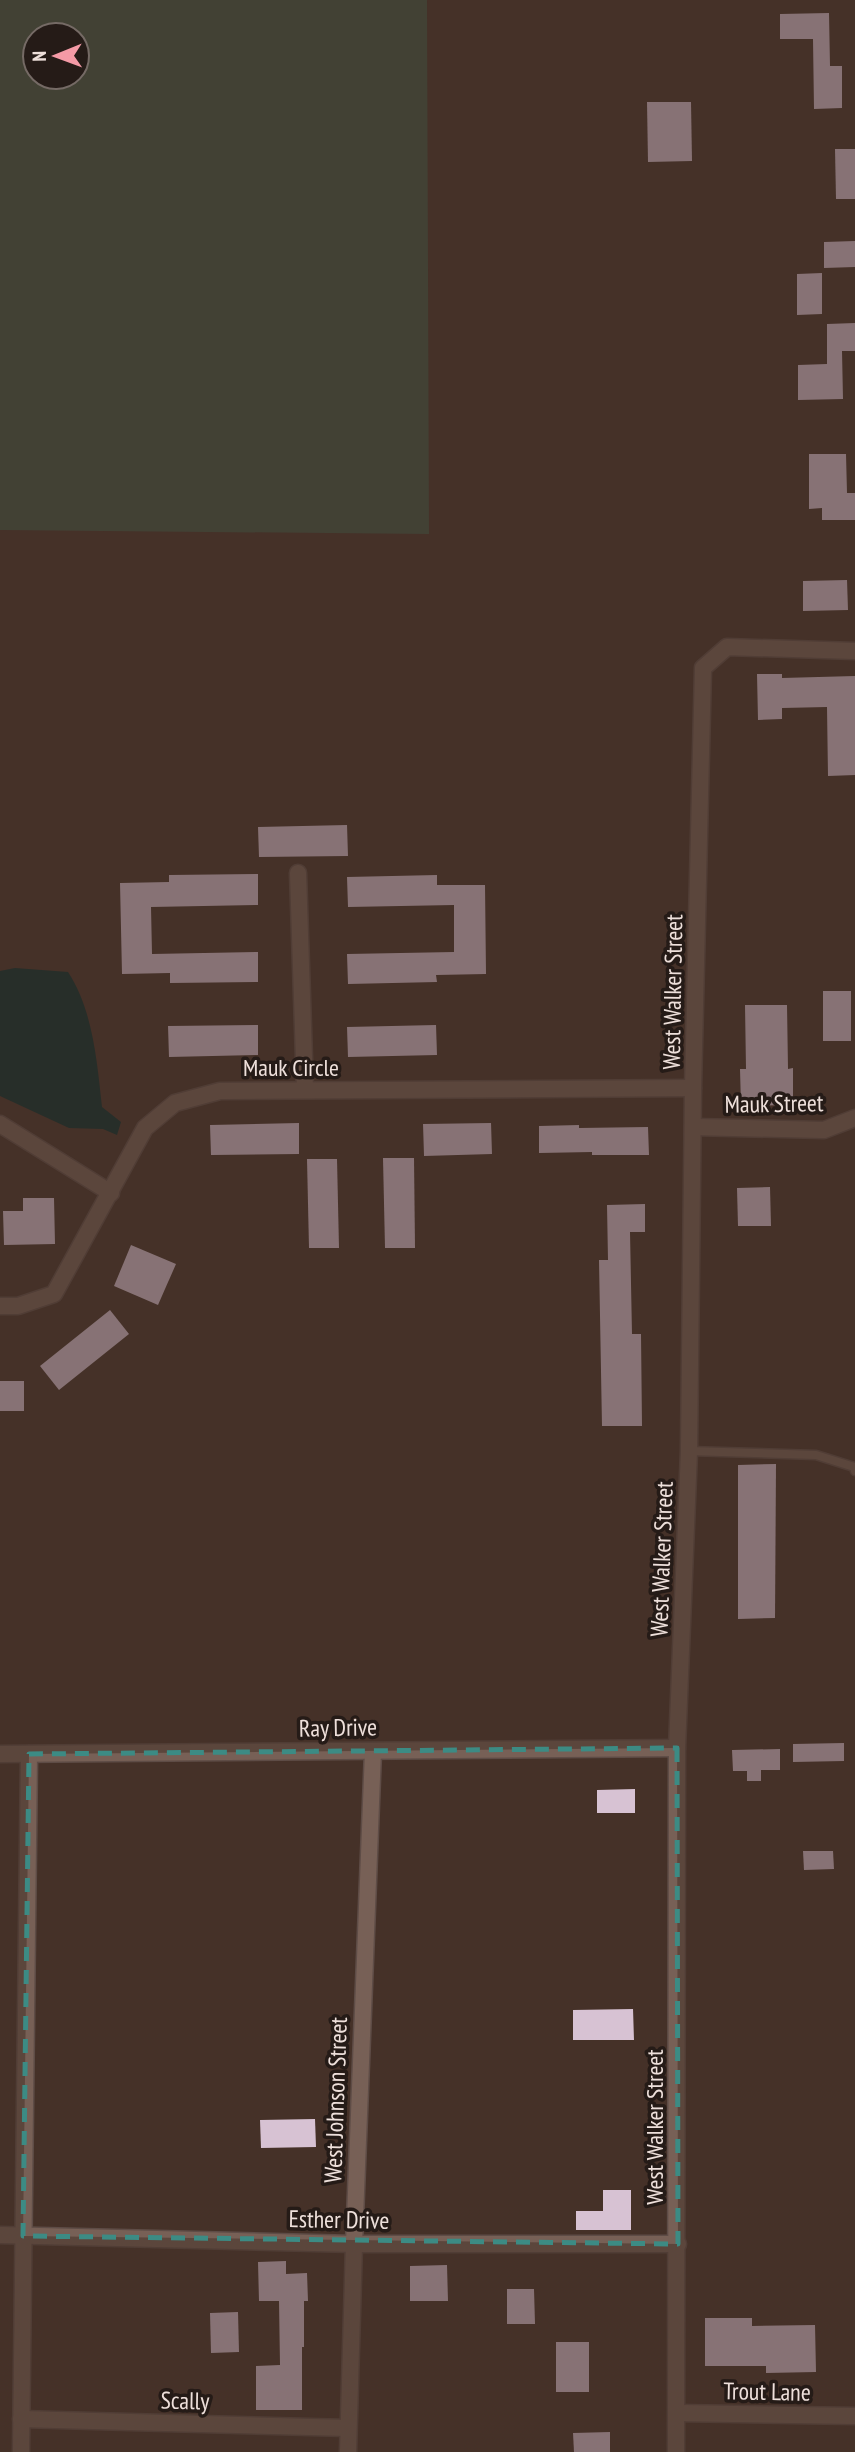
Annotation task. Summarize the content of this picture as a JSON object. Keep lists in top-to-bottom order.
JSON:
{
  "streets": {
    "street": [
      "West Walker Street",
      "Mauk Circle",
      "Mauk Street",
      "Ray Drive",
      "West Johnson Street",
      "Esther Drive",
      "Trout Lane",
      "Scally"
    ]
  },
  "crossings": [
    ["West Walker Street", "Mauk Circle"],
    ["West Walker Street", "Mauk Street"],
    ["West Walker Street", "Ray Drive"],
    ["West Walker Street", "Esther Drive"],
    ["West Walker Street", "Trout Lane"],
    ["Ray Drive", "West Johnson Street"],
    ["West Johnson Street", "Esther Drive"],
    ["West Johnson Street", "Scally"]
  ],
  "north": "left"
}
